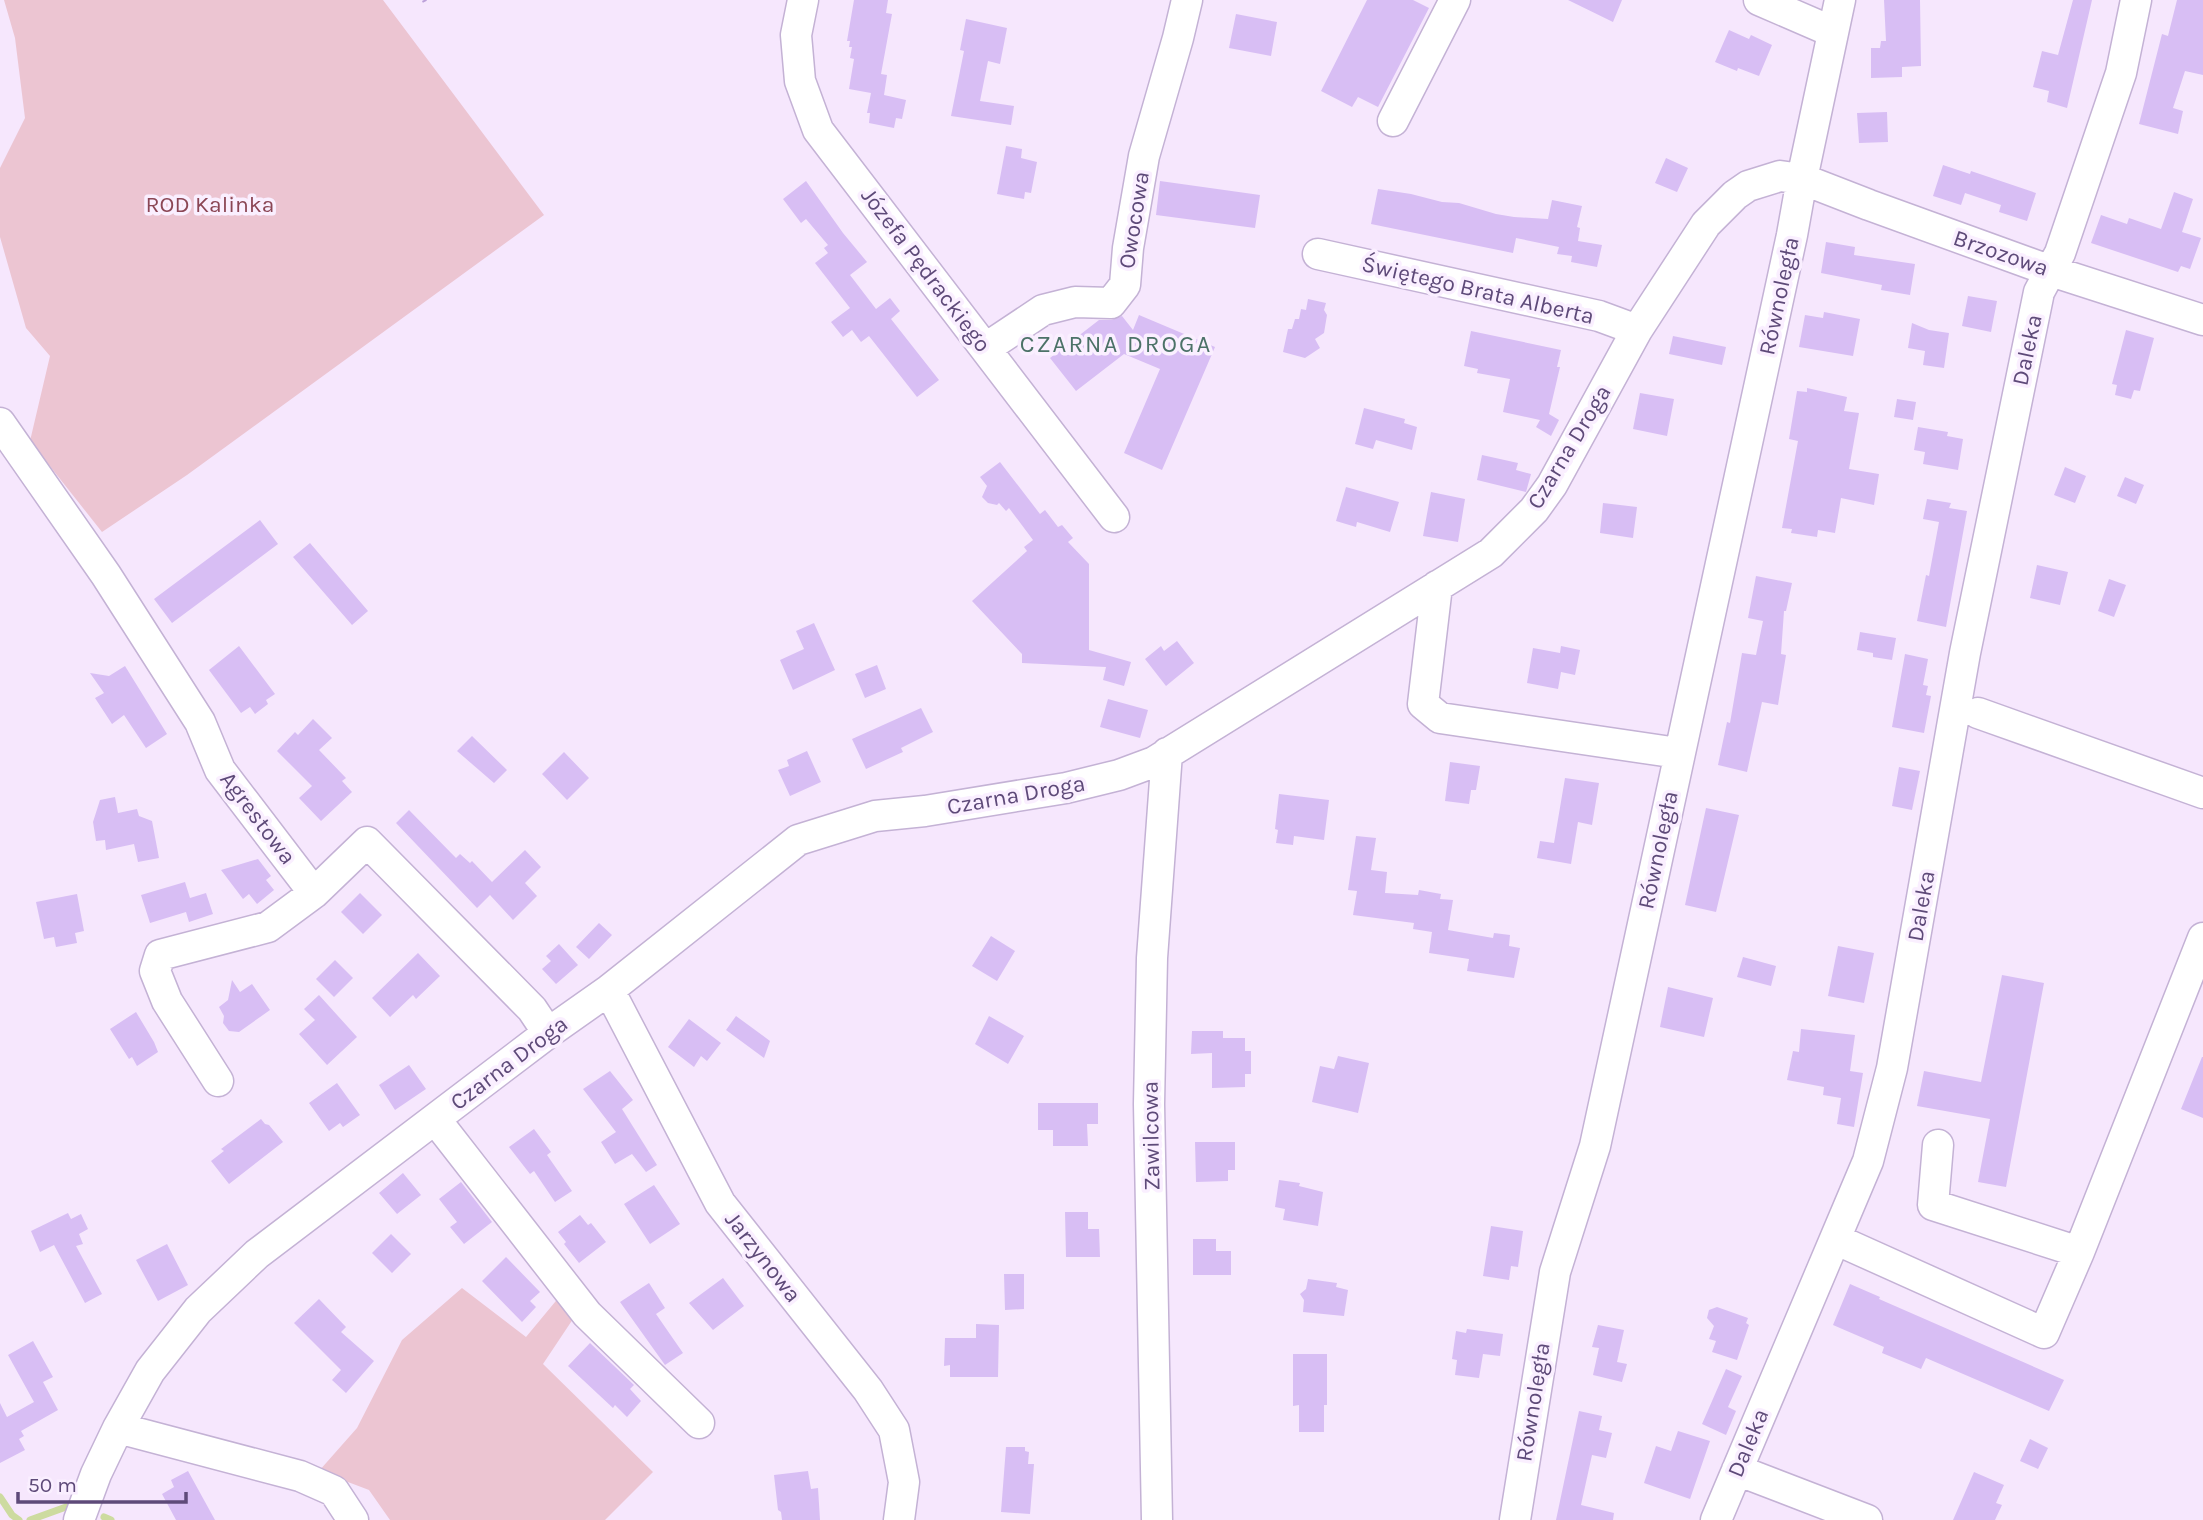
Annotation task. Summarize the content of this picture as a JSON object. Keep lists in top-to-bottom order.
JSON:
{
  "streets": {
    "street": [
      "Owocowa",
      "Brzozowa",
      "Józefa Pędrackiego",
      "Świętego Brata Alberta",
      "Równoległa",
      "Daleka",
      "Czarna Droga",
      "Agrestowa",
      "Zawilcowa",
      "Jarzynowa"
    ]
  },
  "crossings": [
    ["Owocowa", "Józefa Pędrackiego"],
    ["Brzozowa", "Równoległa"],
    ["Brzozowa", "Daleka"],
    ["Brzozowa", "Czarna Droga"],
    ["Świętego Brata Alberta", "Czarna Droga"],
    ["Równoległa", "Czarna Droga"],
    ["Czarna Droga", "Zawilcowa"],
    ["Czarna Droga", "Jarzynowa"]
  ],
  "districts": ["CZARNA DROGA"],
  "parks": ["ROD Kalinka"],
  "scale_bar": "50 m"
}
